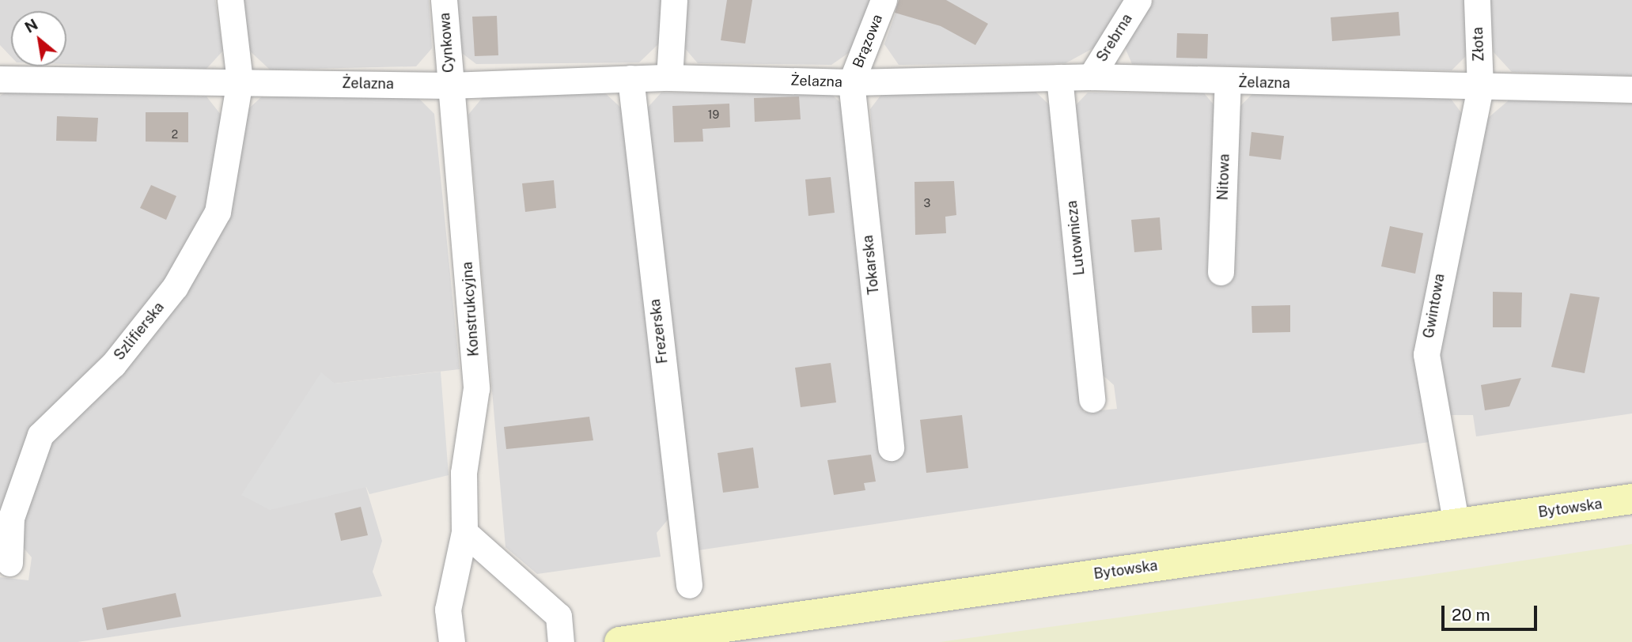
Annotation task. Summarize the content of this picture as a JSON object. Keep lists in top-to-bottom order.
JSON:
{
  "streets": {
    "main road": ["Bytowska"],
    "street": [
      "Srebrna",
      "Brązowa",
      "Cynkowa",
      "Złota",
      "Żelazna",
      "Nitowa",
      "Lutownicza",
      "Tokarska",
      "Gwintowa",
      "Konstrukcyjna",
      "Szlifierska",
      "Frezerska"
    ]
  },
  "crossings": [
    ["Srebrna", "Żelazna"],
    ["Brązowa", "Żelazna"],
    ["Brązowa", "Tokarska"],
    ["Cynkowa", "Żelazna"],
    ["Cynkowa", "Konstrukcyjna"],
    ["Złota", "Żelazna"],
    ["Złota", "Gwintowa"],
    ["Żelazna", "Nitowa"],
    ["Żelazna", "Lutownicza"],
    ["Żelazna", "Tokarska"],
    ["Żelazna", "Gwintowa"],
    ["Żelazna", "Konstrukcyjna"],
    ["Żelazna", "Szlifierska"],
    ["Żelazna", "Frezerska"],
    ["Gwintowa", "Bytowska"]
  ],
  "house_numbers": ["19", "2", "3"],
  "scale_bar": "20 m",
  "north": "top left"
}
